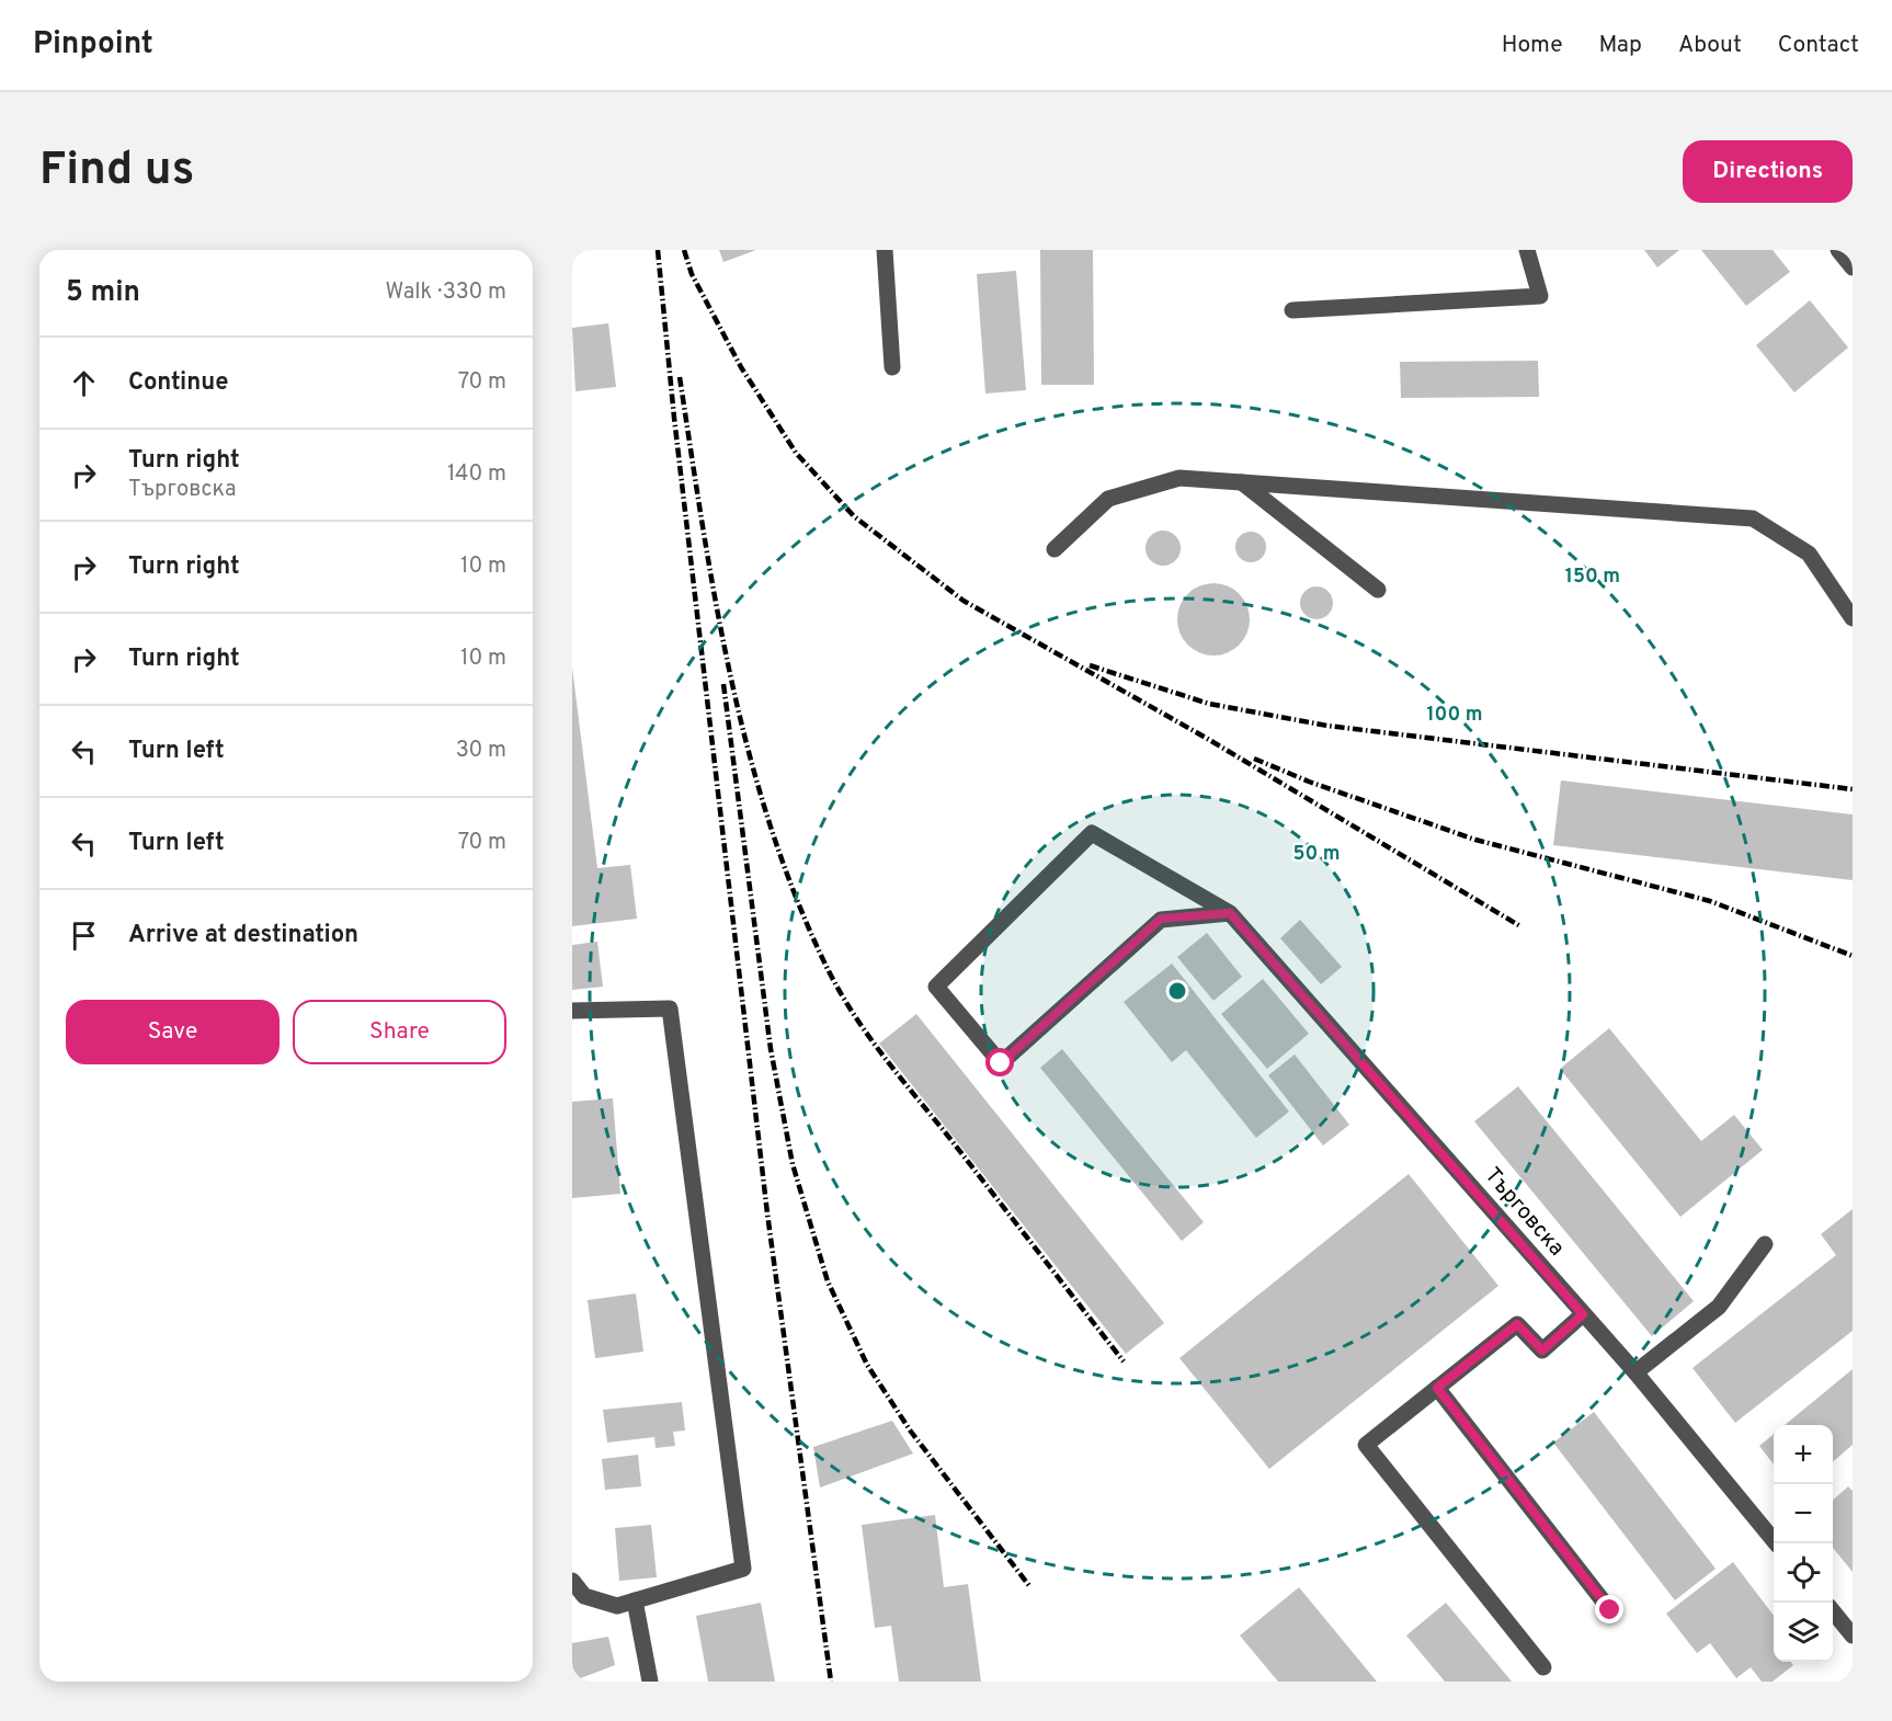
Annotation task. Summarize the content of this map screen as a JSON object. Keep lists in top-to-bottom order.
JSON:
{
  "streets": {
    "street": ["Търговска"]
  },
  "page": {
    "header": "Pinpoint",
    "nav": [
      "Home",
      "Map",
      "About",
      "Contact"
    ],
    "buttons": [
      "Directions",
      ["Save", "Share"]
    ],
    "title": "Find us",
    "heading": ["5 min", "Walk · 330 m"],
    "list": [
      ["Continue", "70 m"],
      ["Turn right", "Търговска", "140 m"],
      ["Turn right", "10 m"],
      ["Turn right", "10 m"],
      ["Turn left", "30 m"],
      ["Turn left", "70 m"],
      "Arrive at destination"
    ],
    "map_buttons": ["+", "−"]
  },
  "rings": ["150 m", "100 m", "50 m"]
}
